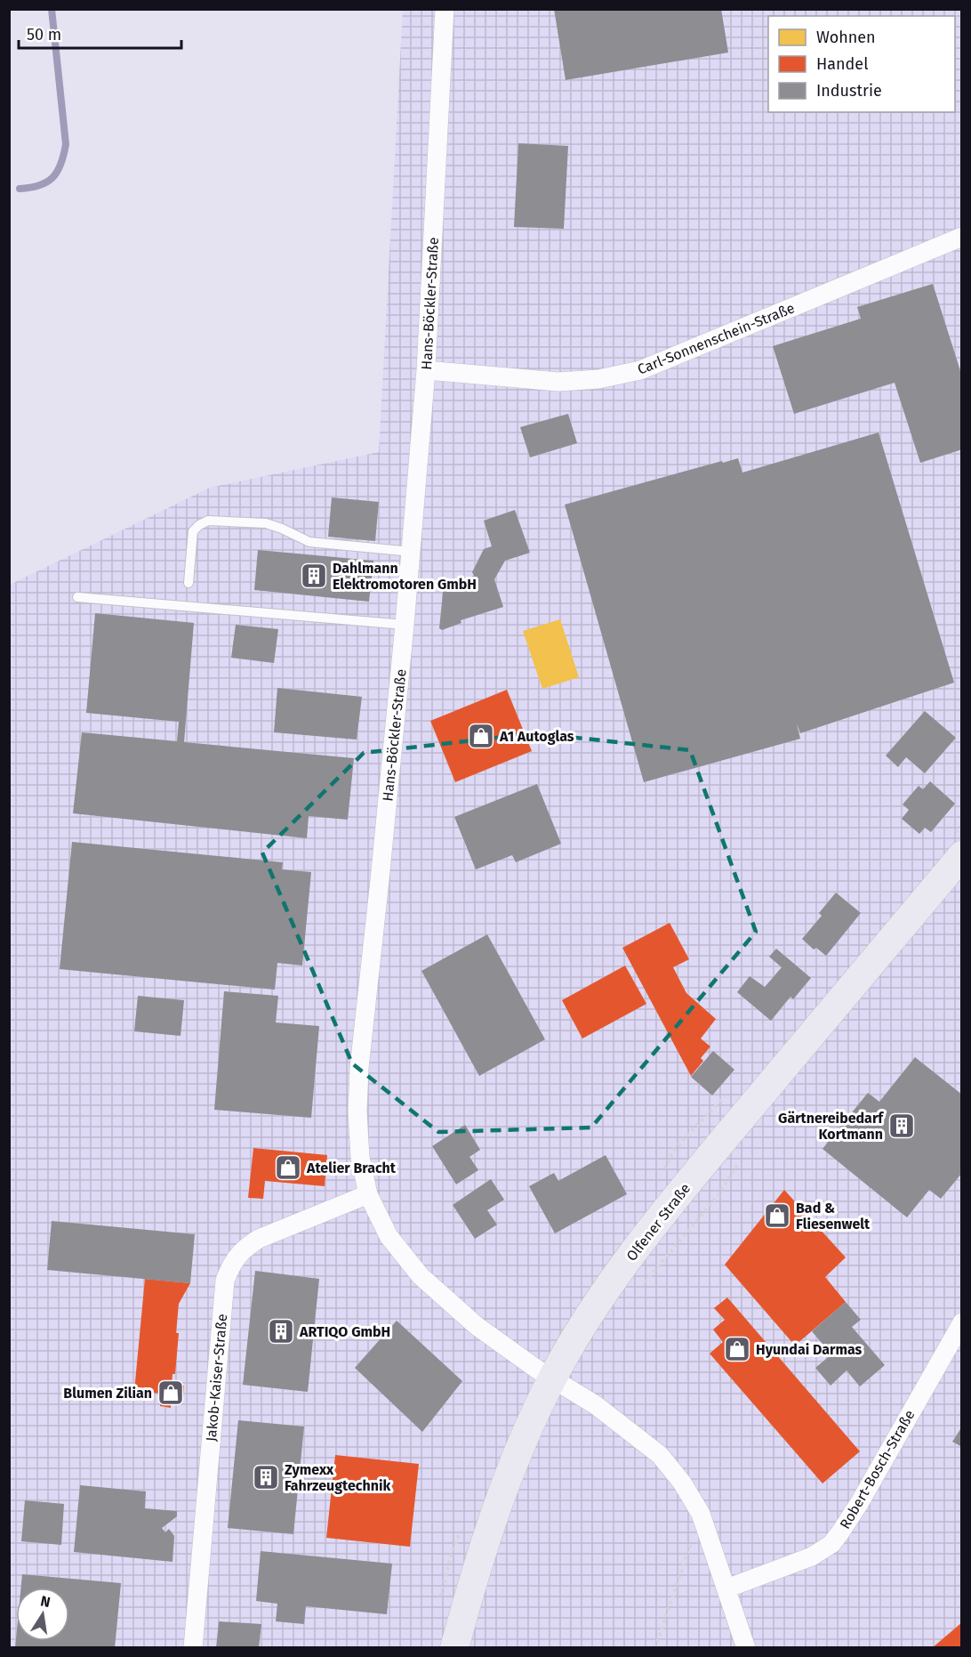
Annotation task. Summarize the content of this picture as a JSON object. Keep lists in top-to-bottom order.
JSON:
{
  "streets": {
    "main road": ["Olfener Straße"],
    "street": [
      "Hans-Böckler-Straße",
      "Carl-Sonnenschein-Straße",
      "Jakob-Kaiser-Straße",
      "Robert-Bosch-Straße"
    ]
  },
  "crossings": [
    ["Hans-Böckler-Straße", "Carl-Sonnenschein-Straße"],
    ["Hans-Böckler-Straße", "Olfener Straße"],
    ["Hans-Böckler-Straße", "Jakob-Kaiser-Straße"],
    ["Hans-Böckler-Straße", "Robert-Bosch-Straße"]
  ],
  "places": {
    "building": [
      "Dahlmann Elektromotoren GmbH",
      "Gärtnereibedarf Kortmann",
      "ARTIQO GmbH",
      "Zymexx Fahrzeugtechnik"
    ],
    "shop": [
      "A1 Autoglas",
      "Atelier Bracht",
      "Bad & Fliesenwelt",
      "Hyundai Darmas",
      "Blumen Zilian"
    ]
  },
  "legend": ["Wohnen", "Handel", "Industrie"],
  "scale_bar": "50 m",
  "north": "top"
}
